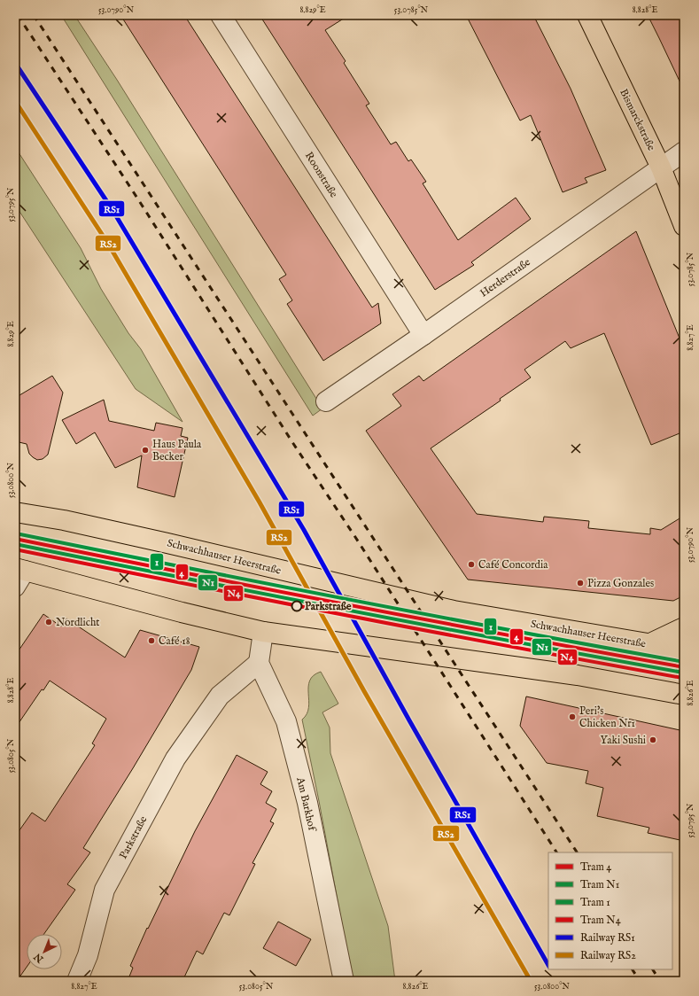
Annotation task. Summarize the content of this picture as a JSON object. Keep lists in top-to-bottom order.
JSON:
{
  "streets": {
    "main road": ["Bismarckstraße", "Schwachhauser Heerstraße"],
    "street": [
      "Roonstraße",
      "Herderstraße",
      "Am Barkhof",
      "Parkstraße"
    ]
  },
  "crossings": [
    ["Bismarckstraße", "Herderstraße"],
    ["Roonstraße", "Herderstraße"],
    ["Am Barkhof", "Parkstraße"]
  ],
  "places": [
    "Haus Paula Becker",
    "Café Concordia",
    "Pizza Gonzales",
    "Parkstraße",
    "Nordlicht",
    "Café 18",
    "Peri's Chicken Nr1",
    "Yaki Sushi"
  ],
  "lines": [
    "rail line RS1",
    "rail line RS2",
    "tram line 1",
    "tram line 4",
    "tram line N1",
    "tram line N4"
  ],
  "legend": [
    "Tram 4",
    "Tram N1",
    "Tram 1",
    "Tram N4",
    "Railway RS1",
    "Railway RS2"
  ],
  "north": "bottom left",
  "coordinates": [
    "53.0790°N",
    "8.829°E",
    "53.0785°N",
    "8.828°E",
    "53.0795°N",
    "8.827°E",
    "53.0800°N",
    "8.826°E",
    "53.0805°N"
  ]
}
